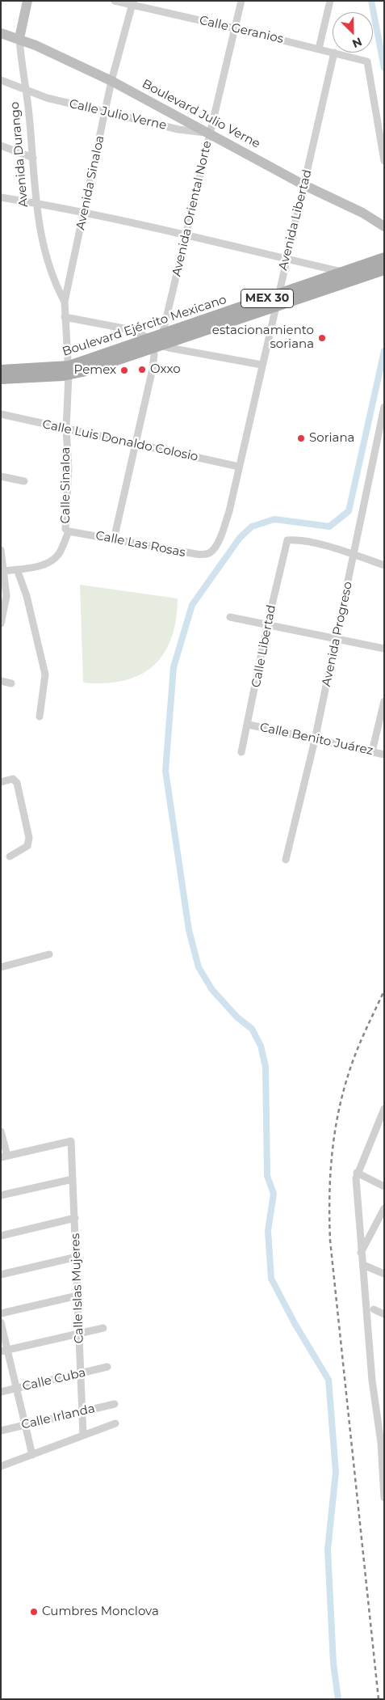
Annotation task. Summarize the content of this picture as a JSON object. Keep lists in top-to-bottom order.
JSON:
{
  "streets": {
    "main road": ["MEX 30", "Boulevard Ejército Mexicano"],
    "street": [
      "Calle Geranios",
      "Boulevard Julio Verne",
      "Calle Julio Verne",
      "Avenida Durango",
      "Avenida Sinaloa",
      "Avenida Oriental Norte",
      "Avenida Libertad",
      "Calle Luis Donaldo Colosio",
      "Calle Sinaloa",
      "Calle Las Rosas",
      "Avenida Progreso",
      "Calle Libertad",
      "Calle Benito Juárez",
      "Calle Islas Mujeres",
      "Calle Cuba",
      "Calle Irlanda"
    ]
  },
  "crossings": [
    ["Calle Geranios", "Avenida Sinaloa"],
    ["Calle Geranios", "Avenida Oriental Norte"],
    ["Calle Geranios", "Avenida Libertad"],
    ["Boulevard Julio Verne", "Calle Julio Verne"],
    ["Boulevard Julio Verne", "Avenida Durango"],
    ["Boulevard Julio Verne", "Avenida Sinaloa"],
    ["Boulevard Julio Verne", "Avenida Oriental Norte"],
    ["Boulevard Julio Verne", "Avenida Libertad"],
    ["Calle Julio Verne", "Avenida Durango"],
    ["Calle Julio Verne", "Avenida Sinaloa"],
    ["Calle Julio Verne", "Avenida Oriental Norte"],
    ["Avenida Durango", "Avenida Sinaloa"],
    ["Avenida Sinaloa", "Boulevard Ejército Mexicano"],
    ["Avenida Sinaloa", "Calle Sinaloa"],
    ["Avenida Oriental Norte", "Boulevard Ejército Mexicano"],
    ["Avenida Oriental Norte", "Calle Luis Donaldo Colosio"],
    ["Avenida Oriental Norte", "Calle Las Rosas"],
    ["Avenida Libertad", "Boulevard Ejército Mexicano"],
    ["Avenida Libertad", "Calle Luis Donaldo Colosio"],
    ["Avenida Libertad", "Calle Las Rosas"],
    ["Boulevard Ejército Mexicano", "Calle Sinaloa"],
    ["Calle Luis Donaldo Colosio", "Calle Sinaloa"],
    ["Calle Sinaloa", "Calle Las Rosas"],
    ["Avenida Progreso", "Calle Libertad"],
    ["Avenida Progreso", "Calle Benito Juárez"],
    ["Calle Libertad", "Calle Benito Juárez"],
    ["Calle Islas Mujeres", "Calle Cuba"],
    ["Calle Islas Mujeres", "Calle Irlanda"]
  ],
  "places": [
    "estacionamiento soriana",
    "Oxxo",
    "Pemex",
    "Soriana",
    "Cumbres Monclova"
  ],
  "north": "bottom right"
}
